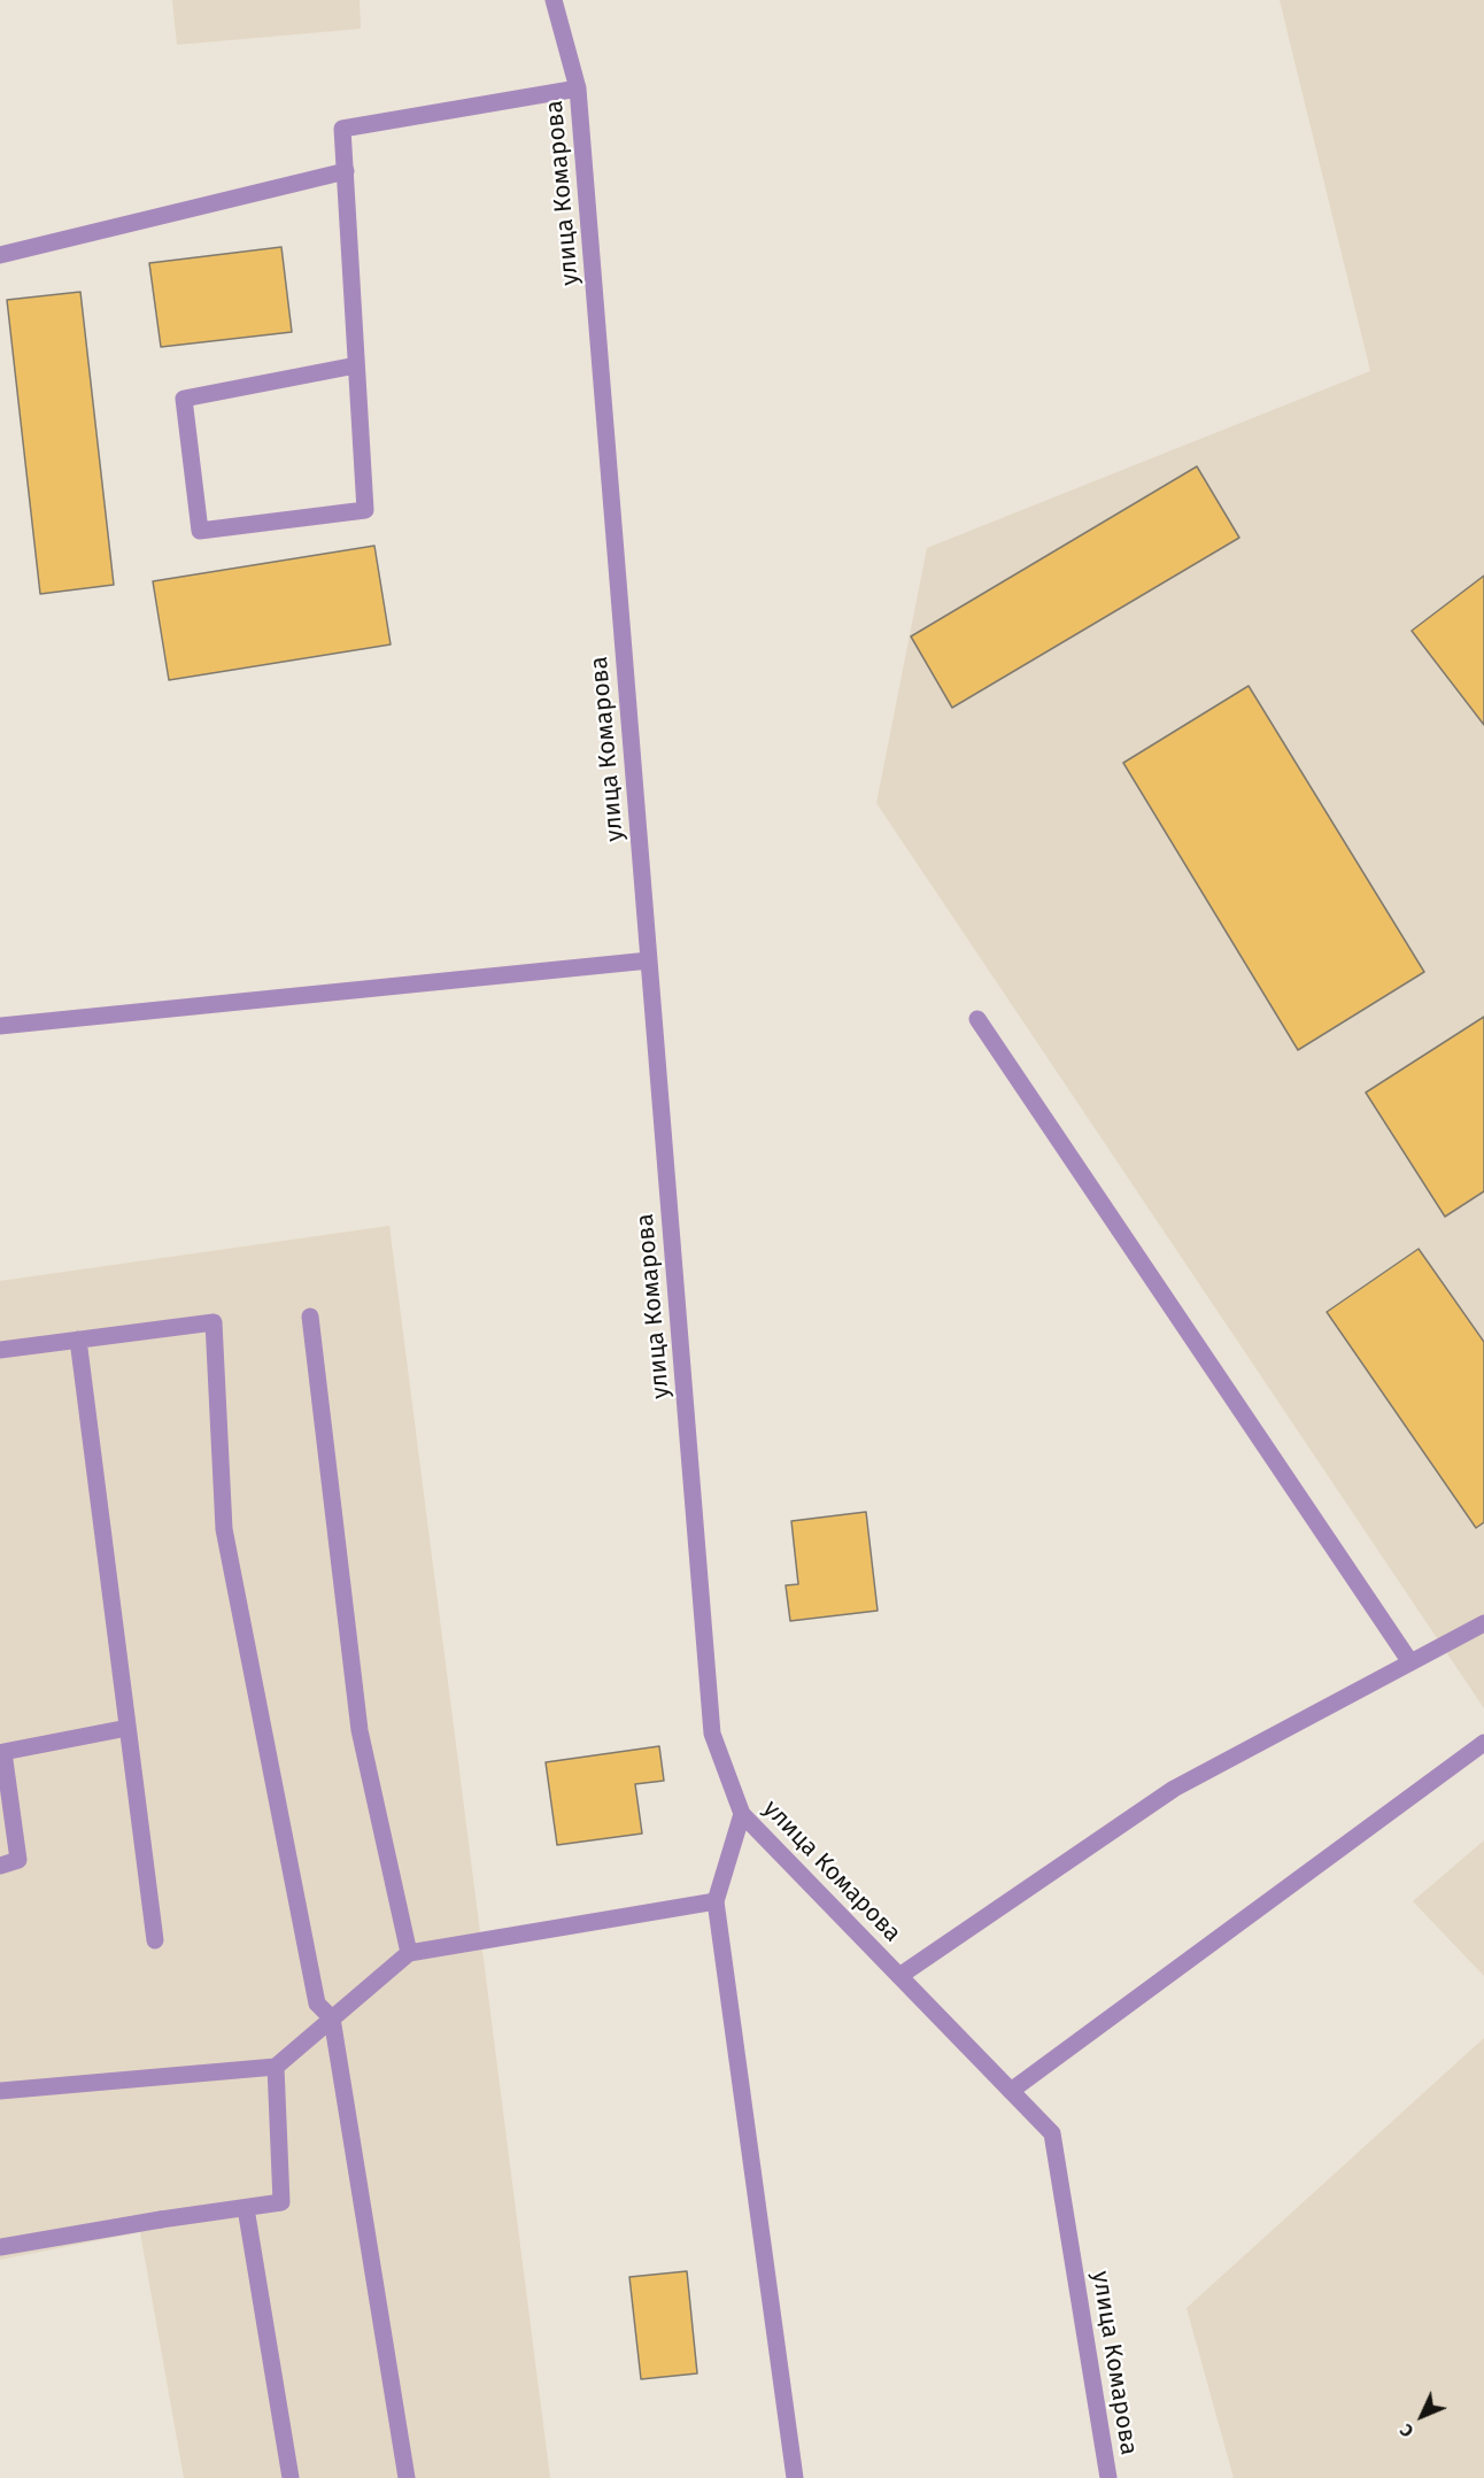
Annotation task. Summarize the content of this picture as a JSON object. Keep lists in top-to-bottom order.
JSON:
{
  "streets": {
    "street": ["улица Комарова"]
  },
  "north": "bottom left"
}
